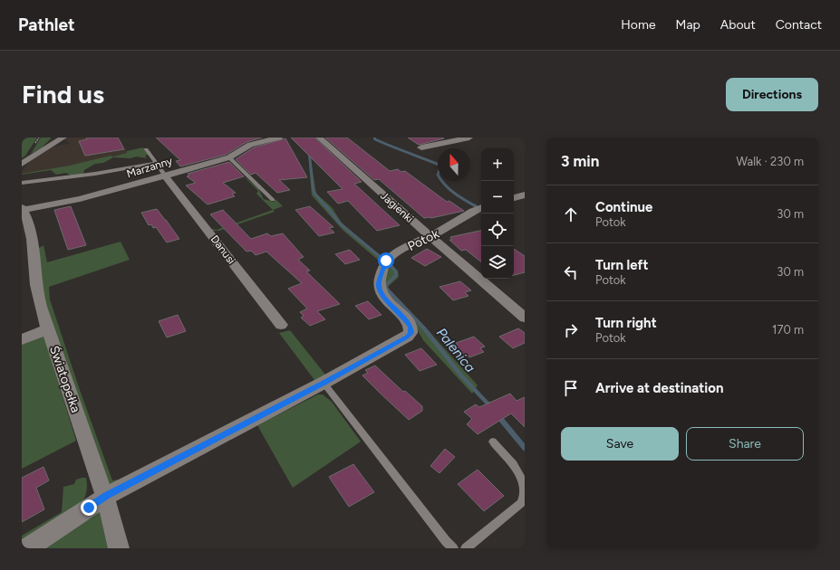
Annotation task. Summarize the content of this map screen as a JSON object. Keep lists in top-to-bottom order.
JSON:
{
  "streets": {
    "street": [
      "Marzanny",
      "Jagienki",
      "Potok",
      "Danusi",
      "Światopełka"
    ]
  },
  "crossings": [
    ["Marzanny", "Danusi"],
    ["Marzanny", "Światopełka"],
    ["Jagienki", "Potok"],
    ["Potok", "Światopełka"]
  ],
  "water": ["Palenica"],
  "north": "top",
  "page": {
    "header": "Pathlet",
    "nav": [
      "Home",
      "Map",
      "About",
      "Contact"
    ],
    "buttons": [
      "Directions",
      ["Save", "Share"]
    ],
    "title": "Find us",
    "heading": ["3 min", "Walk · 230 m"],
    "map_buttons": ["+", "−"],
    "list": [
      ["Continue", "Potok", "30 m"],
      ["Turn left", "Potok", "30 m"],
      ["Turn right", "Potok", "170 m"],
      "Arrive at destination"
    ]
  }
}
